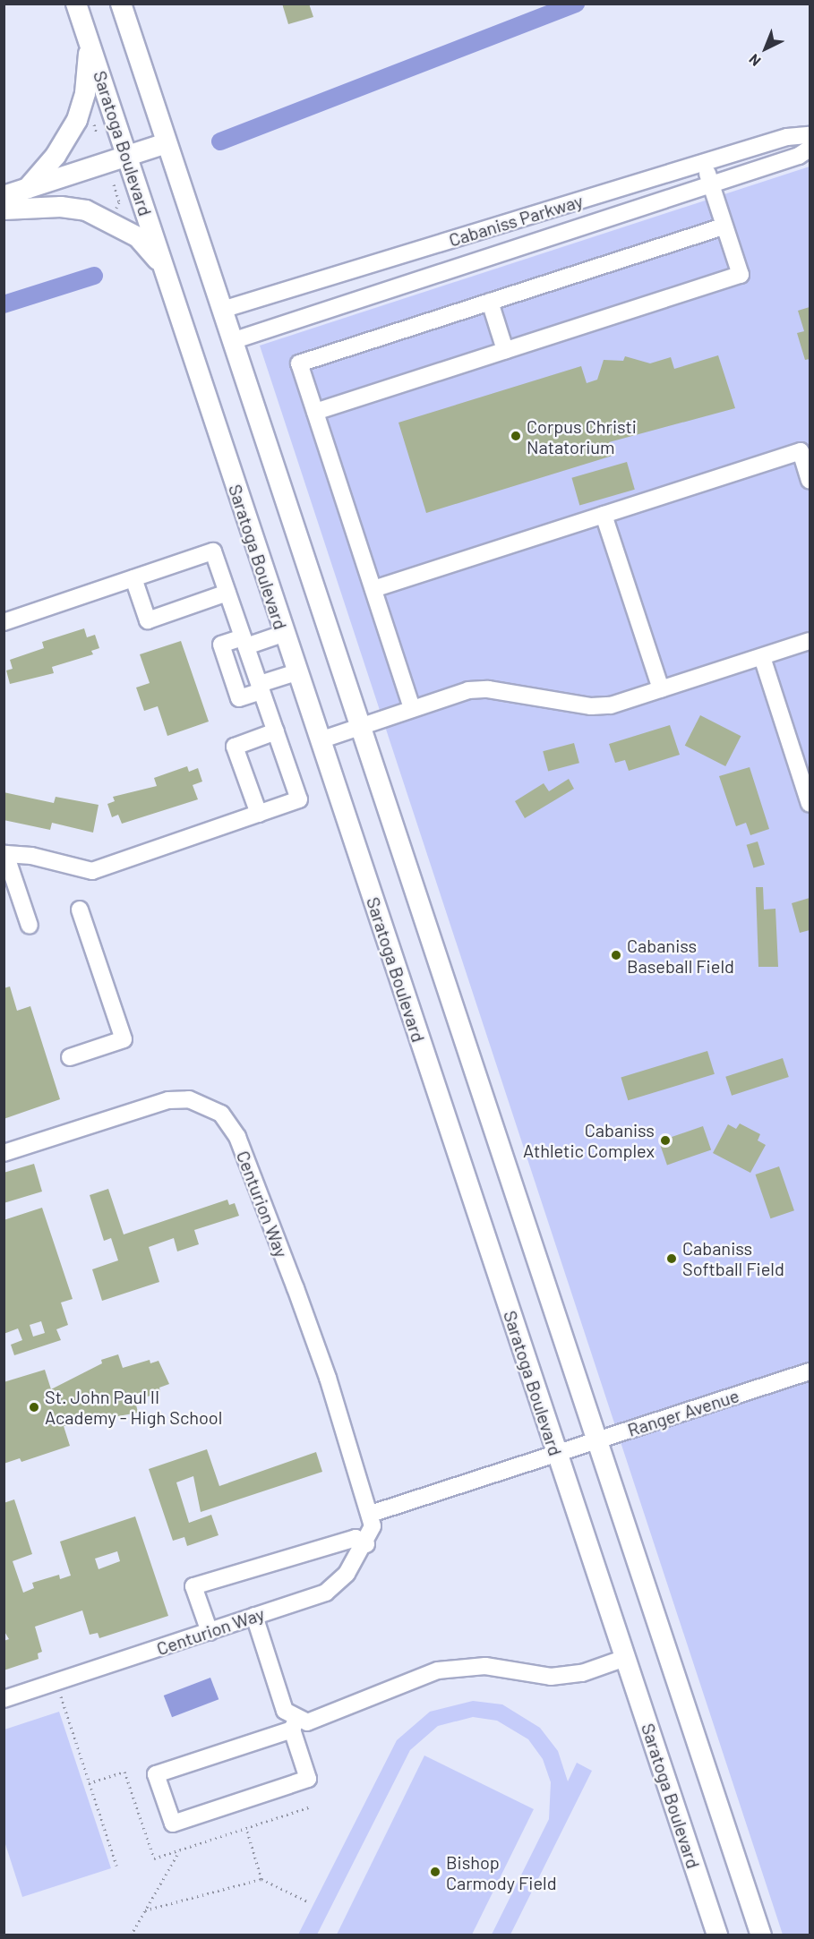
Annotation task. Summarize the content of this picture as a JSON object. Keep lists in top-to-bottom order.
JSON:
{
  "streets": {
    "main road": ["Saratoga Boulevard"],
    "street": ["Cabaniss Parkway", "Centurion Way", "Ranger Avenue"]
  },
  "crossings": [
    ["Saratoga Boulevard", "Ranger Avenue"]
  ],
  "places": [
    "Corpus Christi Natatorium",
    "Cabaniss Baseball Field",
    "Cabaniss Athletic Complex",
    "Cabaniss Softball Field",
    "St. John Paul II Academy - High School",
    "Bishop Carmody Field"
  ],
  "north": "bottom left"
}
